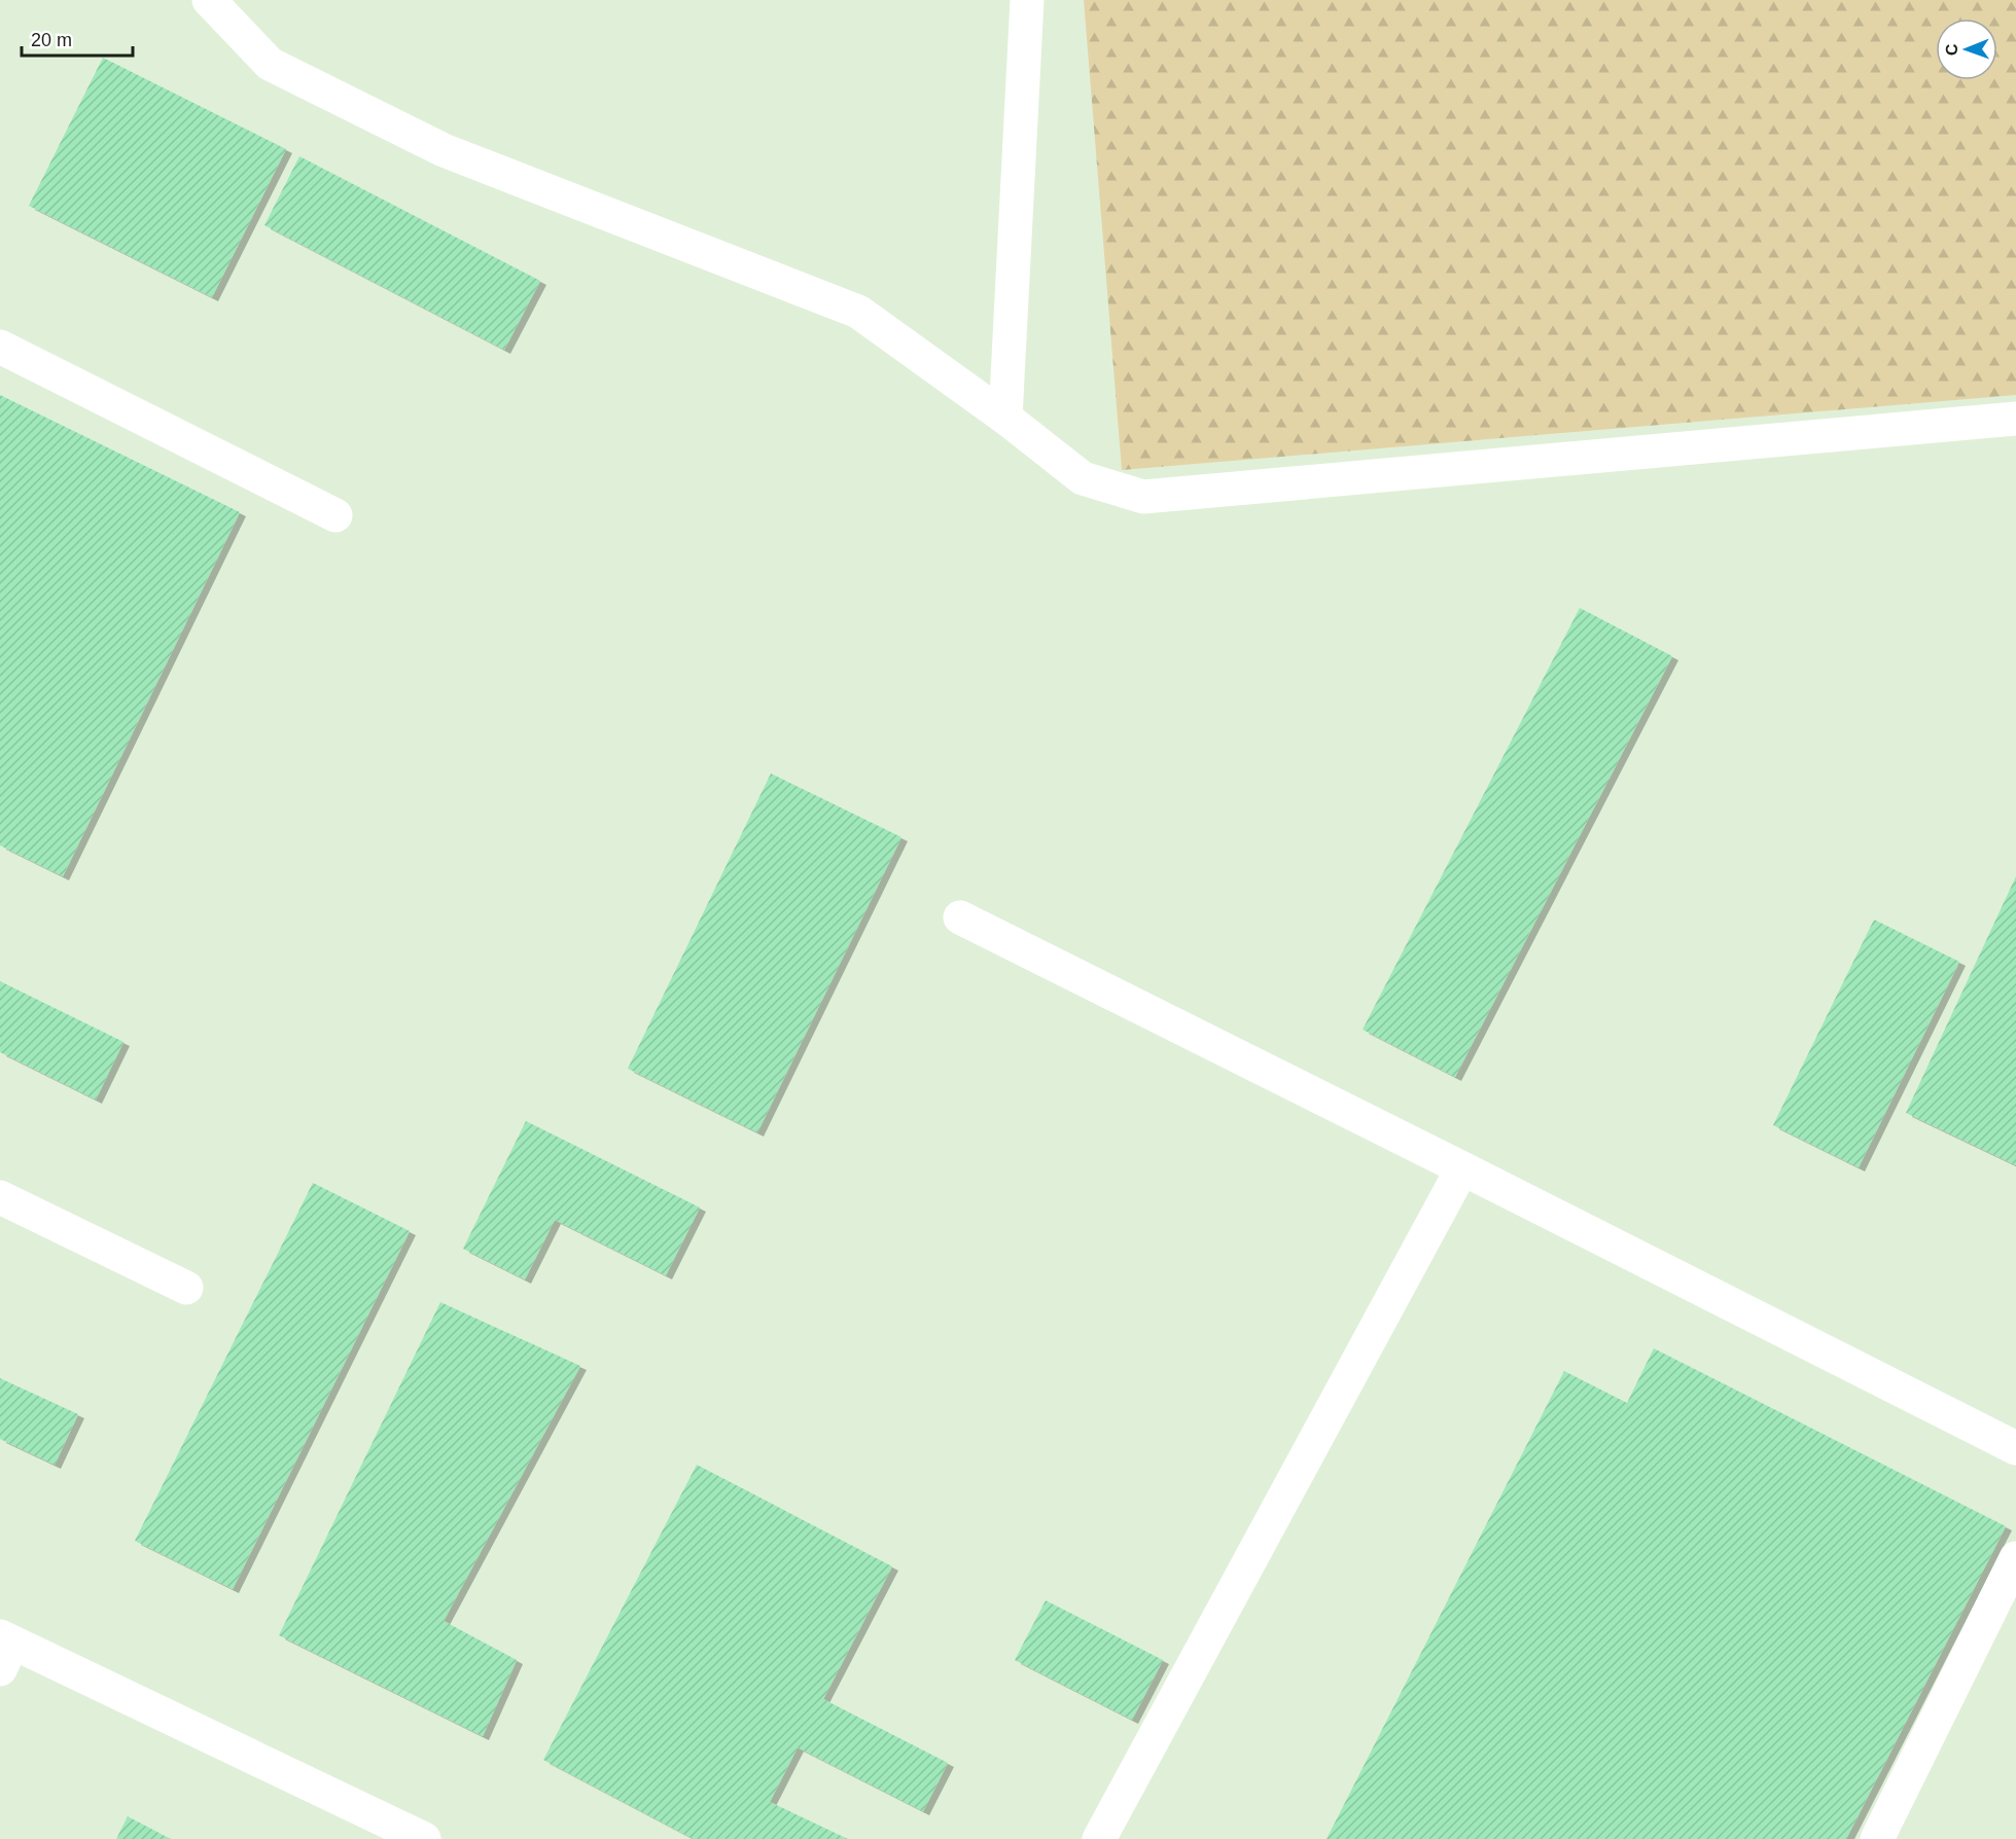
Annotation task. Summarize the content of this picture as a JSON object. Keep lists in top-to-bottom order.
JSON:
{
  "scale_bar": "20 m",
  "north": "left"
}
